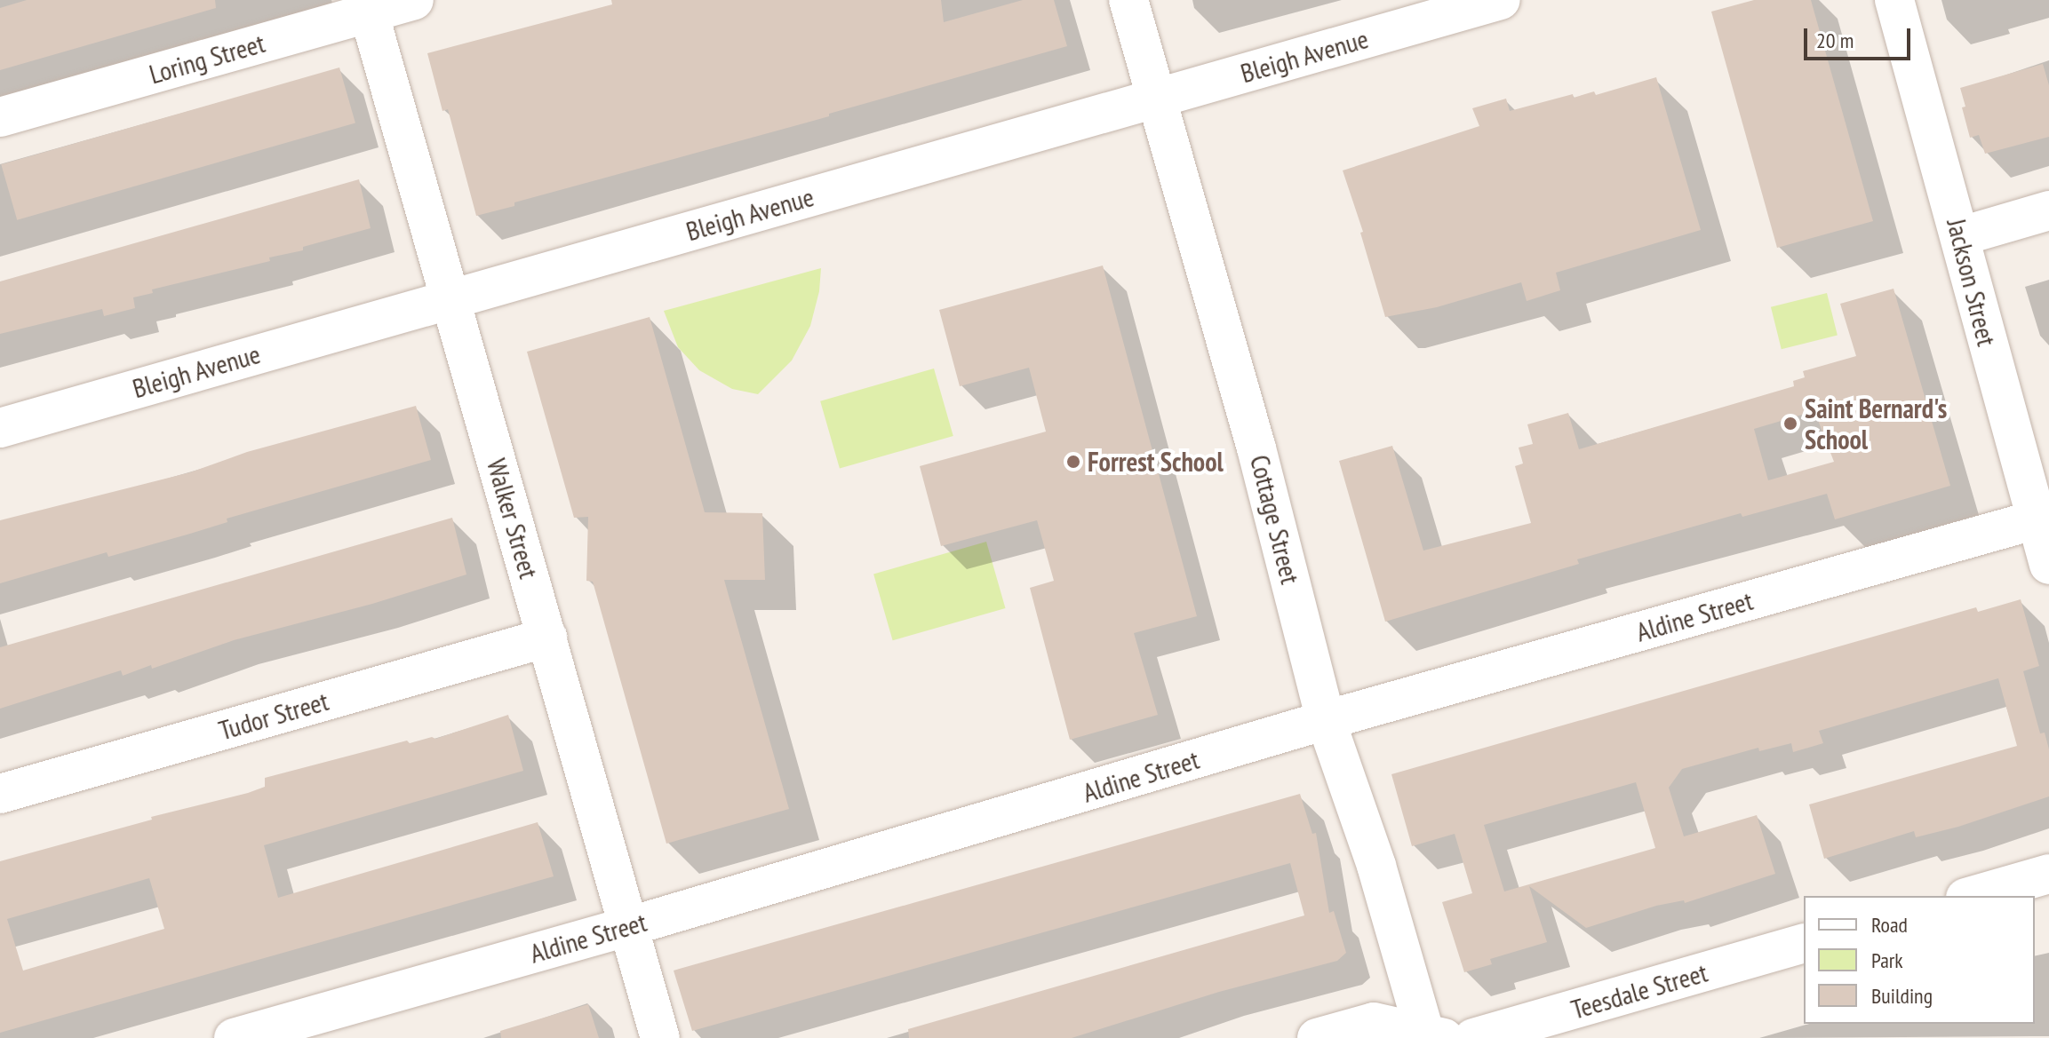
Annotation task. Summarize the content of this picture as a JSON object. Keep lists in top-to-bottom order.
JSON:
{
  "streets": {
    "street": [
      "Bleigh Avenue",
      "Loring Street",
      "Jackson Street",
      "Walker Street",
      "Cottage Street",
      "Aldine Street",
      "Tudor Street",
      "Teesdale Street"
    ]
  },
  "crossings": [
    ["Bleigh Avenue", "Walker Street"],
    ["Bleigh Avenue", "Cottage Street"],
    ["Loring Street", "Walker Street"],
    ["Jackson Street", "Aldine Street"],
    ["Walker Street", "Aldine Street"],
    ["Walker Street", "Tudor Street"],
    ["Cottage Street", "Aldine Street"]
  ],
  "places": ["Saint Bernard's School", "Forrest School"],
  "legend": ["Road", "Park", "Building"],
  "scale_bar": "20 m"
}
